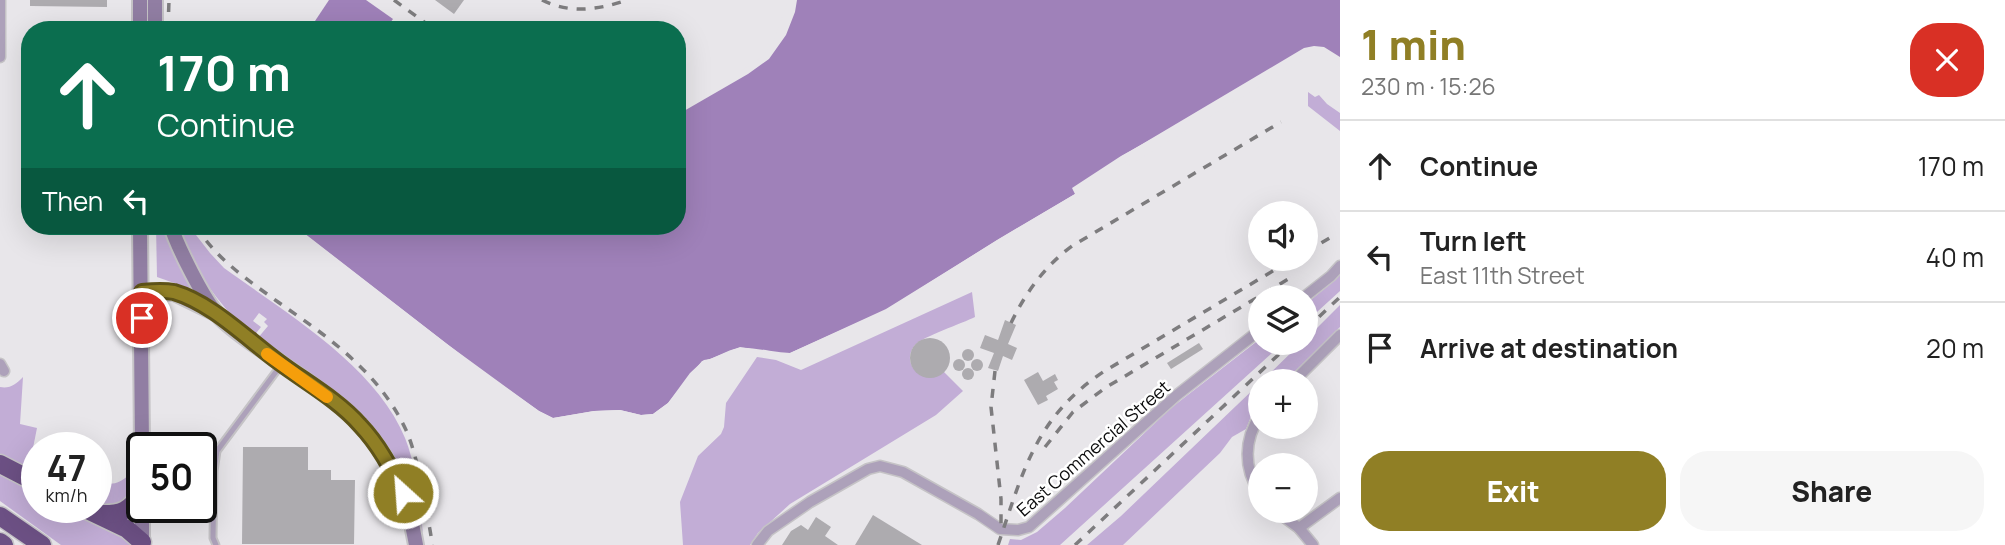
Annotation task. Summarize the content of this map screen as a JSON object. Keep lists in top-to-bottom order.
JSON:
{
  "streets": {
    "street": ["East Commercial Street"]
  },
  "page": {
    "heading": ["1 min", "230 m · 15:26"],
    "turn": ["170 m", "Continue"],
    "list": [
      {
        "name": "Continue",
        "value": "170 m"
      },
      {
        "name": "Turn left",
        "note": "East 11th Street",
        "value": "40 m"
      },
      {
        "name": "Arrive at destination",
        "value": "20 m"
      }
    ],
    "then": "Then",
    "map_buttons": ["+", "−"],
    "speed": "47 km/h",
    "limit": "50",
    "buttons": ["Exit", "Share"]
  }
}
